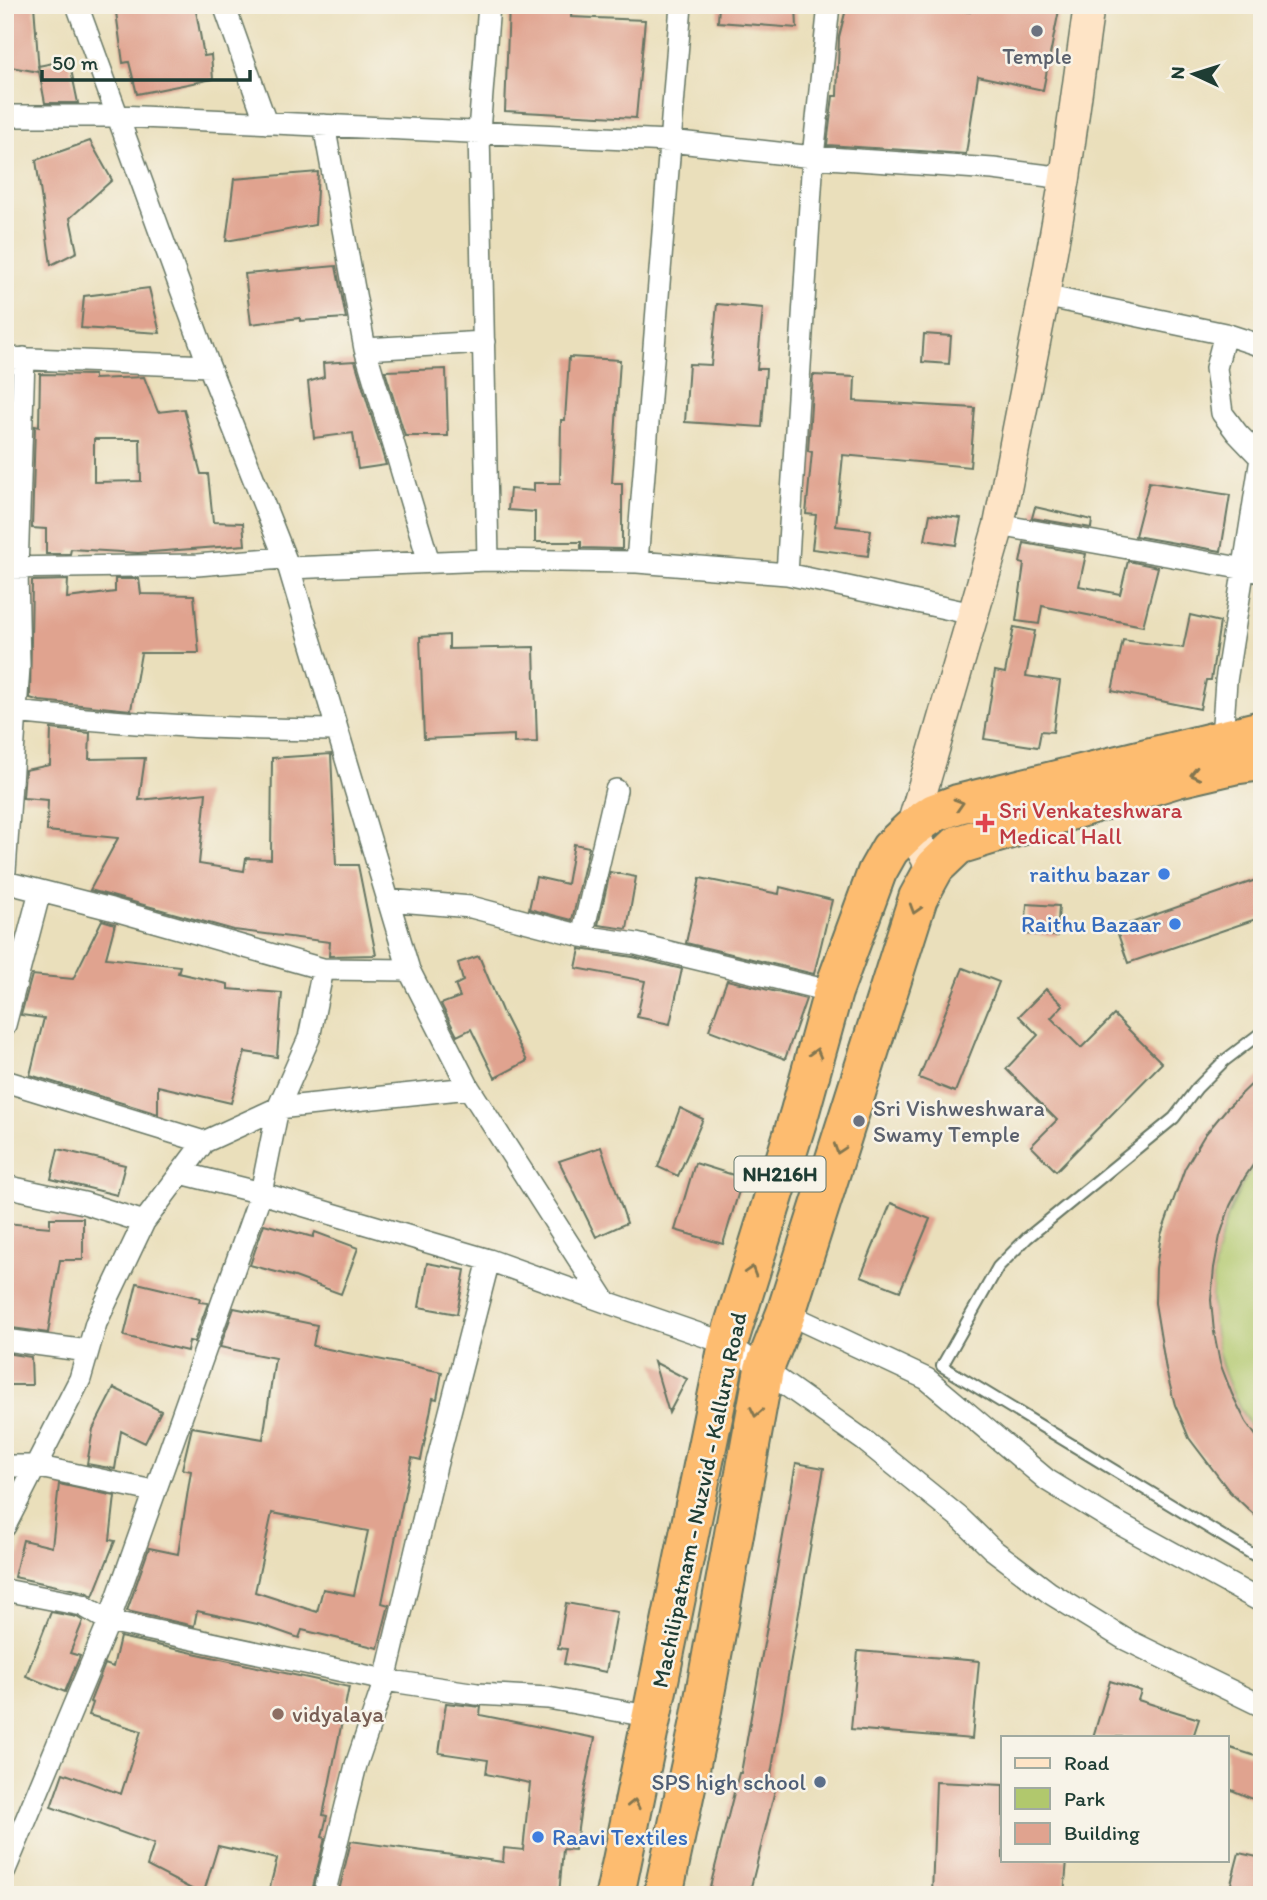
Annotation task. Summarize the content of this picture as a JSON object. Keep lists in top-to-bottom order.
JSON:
{
  "streets": {
    "highway": ["NH216H", "Machilipatnam - Nuzvid - Kalluru Road"]
  },
  "places": {
    "other": [
      "Temple",
      "raithu bazar",
      "Raithu Bazaar",
      "Sri Vishweshwara Swamy Temple",
      "vidyalaya",
      "SPS high school",
      "Raavi Textiles"
    ],
    "health": ["Sri Venkateshwara Medical Hall"]
  },
  "legend": ["Road", "Park", "Building"],
  "scale_bar": "50 m",
  "north": "left"
}
